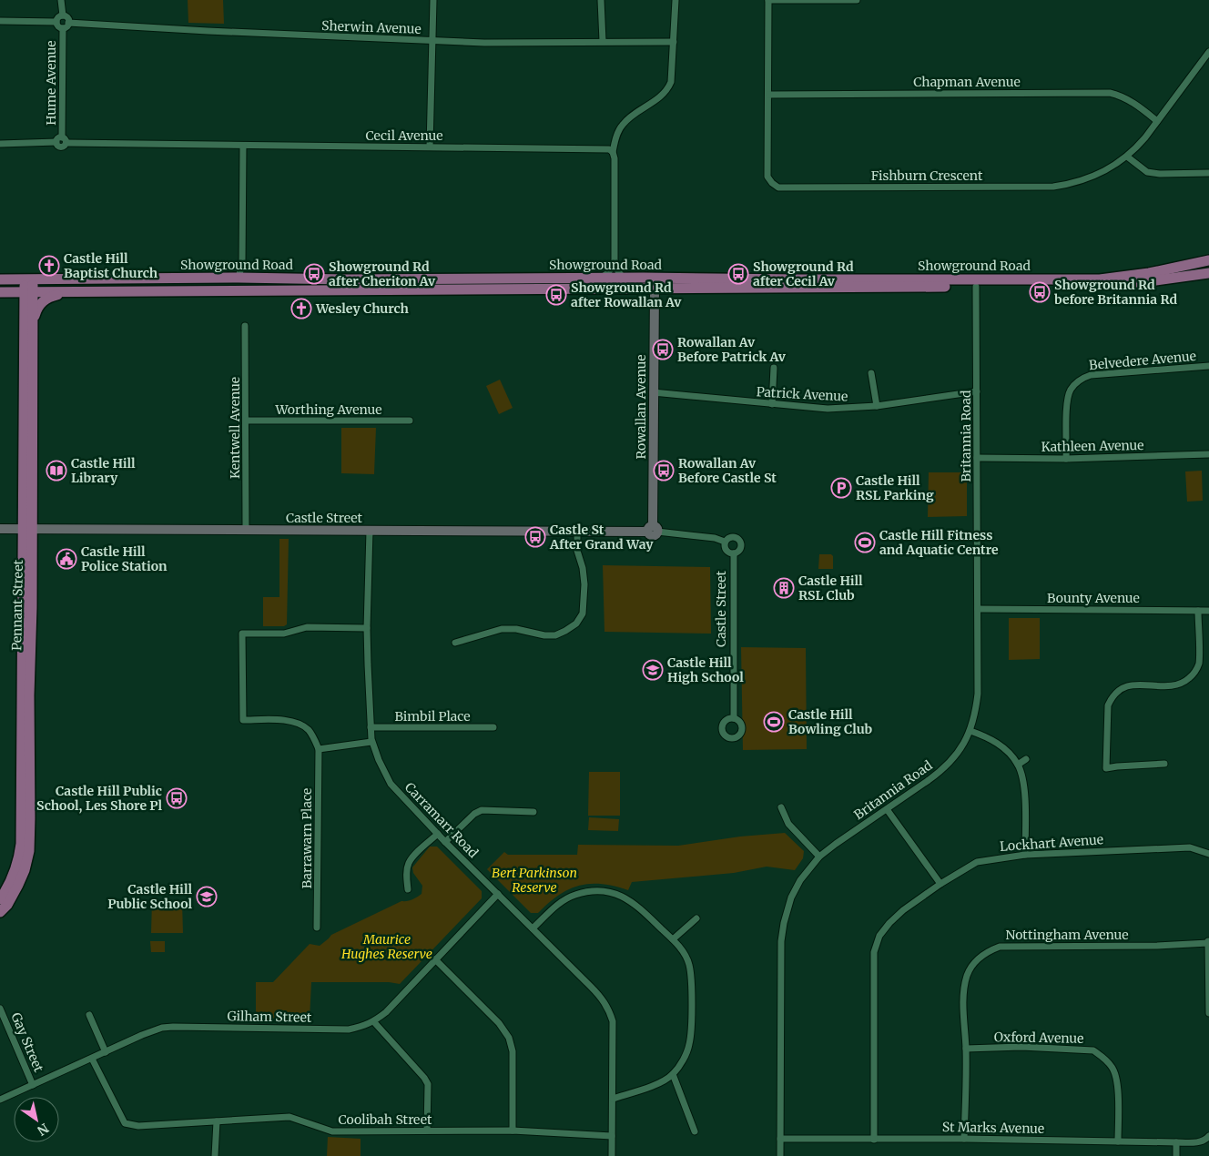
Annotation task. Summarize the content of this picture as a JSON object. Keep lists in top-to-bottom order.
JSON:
{
  "streets": {
    "main road": ["Showground Road", "Pennant Street"],
    "street": [
      "Sherwin Avenue",
      "Chapman Avenue",
      "Hume Avenue",
      "Cecil Avenue",
      "Fishburn Crescent",
      "Belvedere Avenue",
      "Patrick Avenue",
      "Rowallan Avenue",
      "Worthing Avenue",
      "Kentwell Avenue",
      "Britannia Road",
      "Kathleen Avenue",
      "Castle Street",
      "Bounty Avenue",
      "Bimbil Place",
      "Carramarr Road",
      "Barrawarn Place",
      "Lockhart Avenue",
      "Nottingham Avenue",
      "Gilham Street",
      "Oxford Avenue",
      "Gay Street",
      "Coolibah Street",
      "St Marks Avenue"
    ]
  },
  "crossings": [
    ["Sherwin Avenue", "Hume Avenue"],
    ["Chapman Avenue", "Fishburn Crescent"],
    ["Hume Avenue", "Cecil Avenue"],
    ["Showground Road", "Rowallan Avenue"],
    ["Showground Road", "Britannia Road"],
    ["Showground Road", "Pennant Street"],
    ["Belvedere Avenue", "Kathleen Avenue"],
    ["Patrick Avenue", "Rowallan Avenue"],
    ["Patrick Avenue", "Britannia Road"],
    ["Rowallan Avenue", "Castle Street"],
    ["Worthing Avenue", "Kentwell Avenue"],
    ["Kentwell Avenue", "Castle Street"],
    ["Britannia Road", "Kathleen Avenue"],
    ["Britannia Road", "Bounty Avenue"],
    ["Britannia Road", "St Marks Avenue"],
    ["Castle Street", "Pennant Street"],
    ["Castle Street", "Carramarr Road"],
    ["Bimbil Place", "Carramarr Road"],
    ["Carramarr Road", "Gilham Street"],
    ["Carramarr Road", "Coolibah Street"],
    ["Lockhart Avenue", "St Marks Avenue"],
    ["Nottingham Avenue", "Oxford Avenue"],
    ["Nottingham Avenue", "St Marks Avenue"],
    ["Gilham Street", "Gay Street"],
    ["Gilham Street", "Coolibah Street"],
    ["Oxford Avenue", "St Marks Avenue"]
  ],
  "parks": ["Bert Parkinson Reserve", "Maurice Hughes Reserve"],
  "places": {
    "church": ["Castle Hill Baptist Church", "Wesley Church"],
    "bus stop": [
      "Showground Rd after Cheriton Av",
      "Showground Rd after Cecil Av",
      "Showground Rd before Britannia Rd",
      "Showground Rd after Rowallan Av",
      "Rowallan Av Before Patrick Av",
      "Rowallan Av Before Castle St",
      "Castle St After Grand Way",
      "Castle Hill Public School, Les Shore Pl"
    ],
    "library": ["Castle Hill Library"],
    "parking": ["Castle Hill RSL Parking"],
    "sports": ["Castle Hill Fitness and Aquatic Centre", "Castle Hill Bowling Club"],
    "public building": ["Castle Hill Police Station"],
    "building": ["Castle Hill RSL Club"],
    "school or university": ["Castle Hill High School", "Castle Hill Public School"]
  },
  "north": "bottom right"
}
